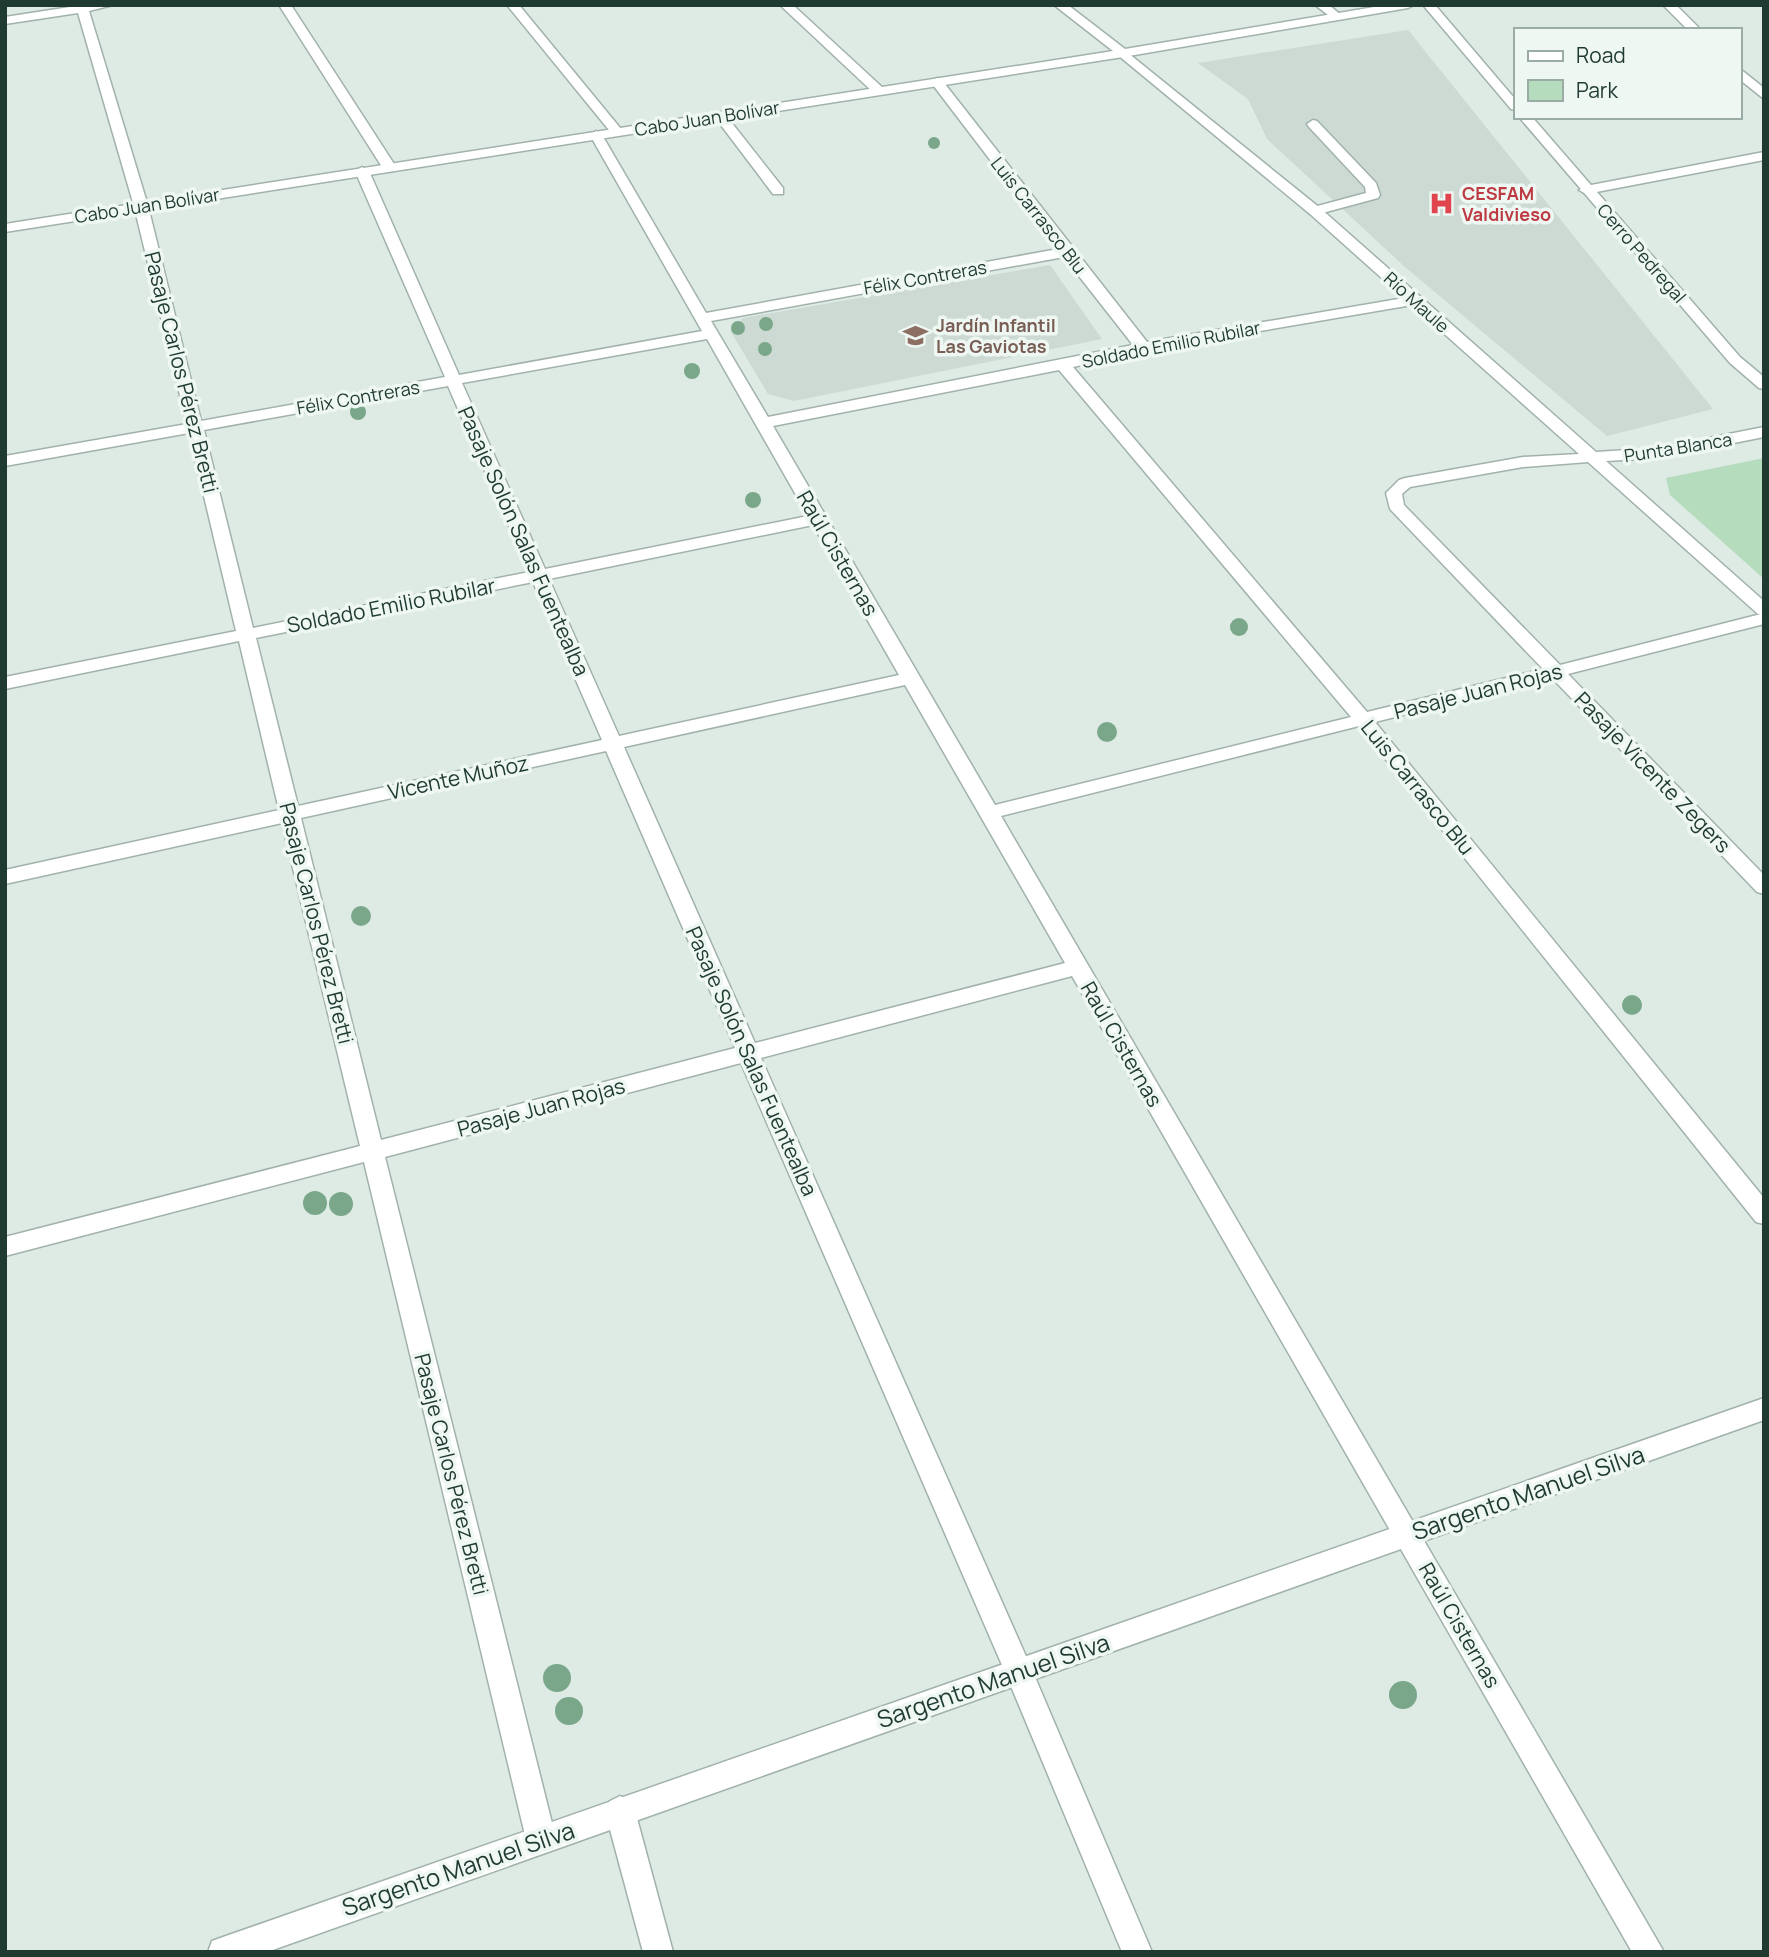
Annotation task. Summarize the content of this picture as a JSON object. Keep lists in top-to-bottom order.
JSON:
{
  "streets": {
    "street": [
      "Cabo Juan Bolívar",
      "Luis Carrasco Blu",
      "Cerro Pedregal",
      "Félix Contreras",
      "Río Maule",
      "Soldado Emilio Rubilar",
      "Pasaje Carlos Pérez Bretti",
      "Punta Blanca",
      "Pasaje Solón Salas Fuentealba",
      "Raúl Cisternas",
      "Pasaje Juan Rojas",
      "Pasaje Vicente Zegers",
      "Vicente Muñoz",
      "Sargento Manuel Silva"
    ]
  },
  "crossings": [
    ["Cabo Juan Bolívar", "Luis Carrasco Blu"],
    ["Cabo Juan Bolívar", "Río Maule"],
    ["Cabo Juan Bolívar", "Pasaje Carlos Pérez Bretti"],
    ["Cabo Juan Bolívar", "Pasaje Solón Salas Fuentealba"],
    ["Cabo Juan Bolívar", "Raúl Cisternas"],
    ["Luis Carrasco Blu", "Félix Contreras"],
    ["Luis Carrasco Blu", "Soldado Emilio Rubilar"],
    ["Luis Carrasco Blu", "Pasaje Juan Rojas"],
    ["Félix Contreras", "Pasaje Carlos Pérez Bretti"],
    ["Félix Contreras", "Pasaje Solón Salas Fuentealba"],
    ["Félix Contreras", "Raúl Cisternas"],
    ["Río Maule", "Soldado Emilio Rubilar"],
    ["Río Maule", "Punta Blanca"],
    ["Soldado Emilio Rubilar", "Pasaje Carlos Pérez Bretti"],
    ["Soldado Emilio Rubilar", "Pasaje Solón Salas Fuentealba"],
    ["Soldado Emilio Rubilar", "Raúl Cisternas"],
    ["Pasaje Carlos Pérez Bretti", "Pasaje Juan Rojas"],
    ["Pasaje Carlos Pérez Bretti", "Vicente Muñoz"],
    ["Pasaje Carlos Pérez Bretti", "Sargento Manuel Silva"],
    ["Punta Blanca", "Pasaje Vicente Zegers"],
    ["Pasaje Solón Salas Fuentealba", "Pasaje Juan Rojas"],
    ["Pasaje Solón Salas Fuentealba", "Vicente Muñoz"],
    ["Pasaje Solón Salas Fuentealba", "Sargento Manuel Silva"],
    ["Raúl Cisternas", "Pasaje Juan Rojas"],
    ["Raúl Cisternas", "Vicente Muñoz"],
    ["Raúl Cisternas", "Sargento Manuel Silva"],
    ["Pasaje Juan Rojas", "Pasaje Vicente Zegers"]
  ],
  "places": {
    "hospital": ["CESFAM Valdivieso"],
    "school or university": ["Jardín Infantil Las Gaviotas"]
  },
  "legend": ["Road", "Park"]
}
